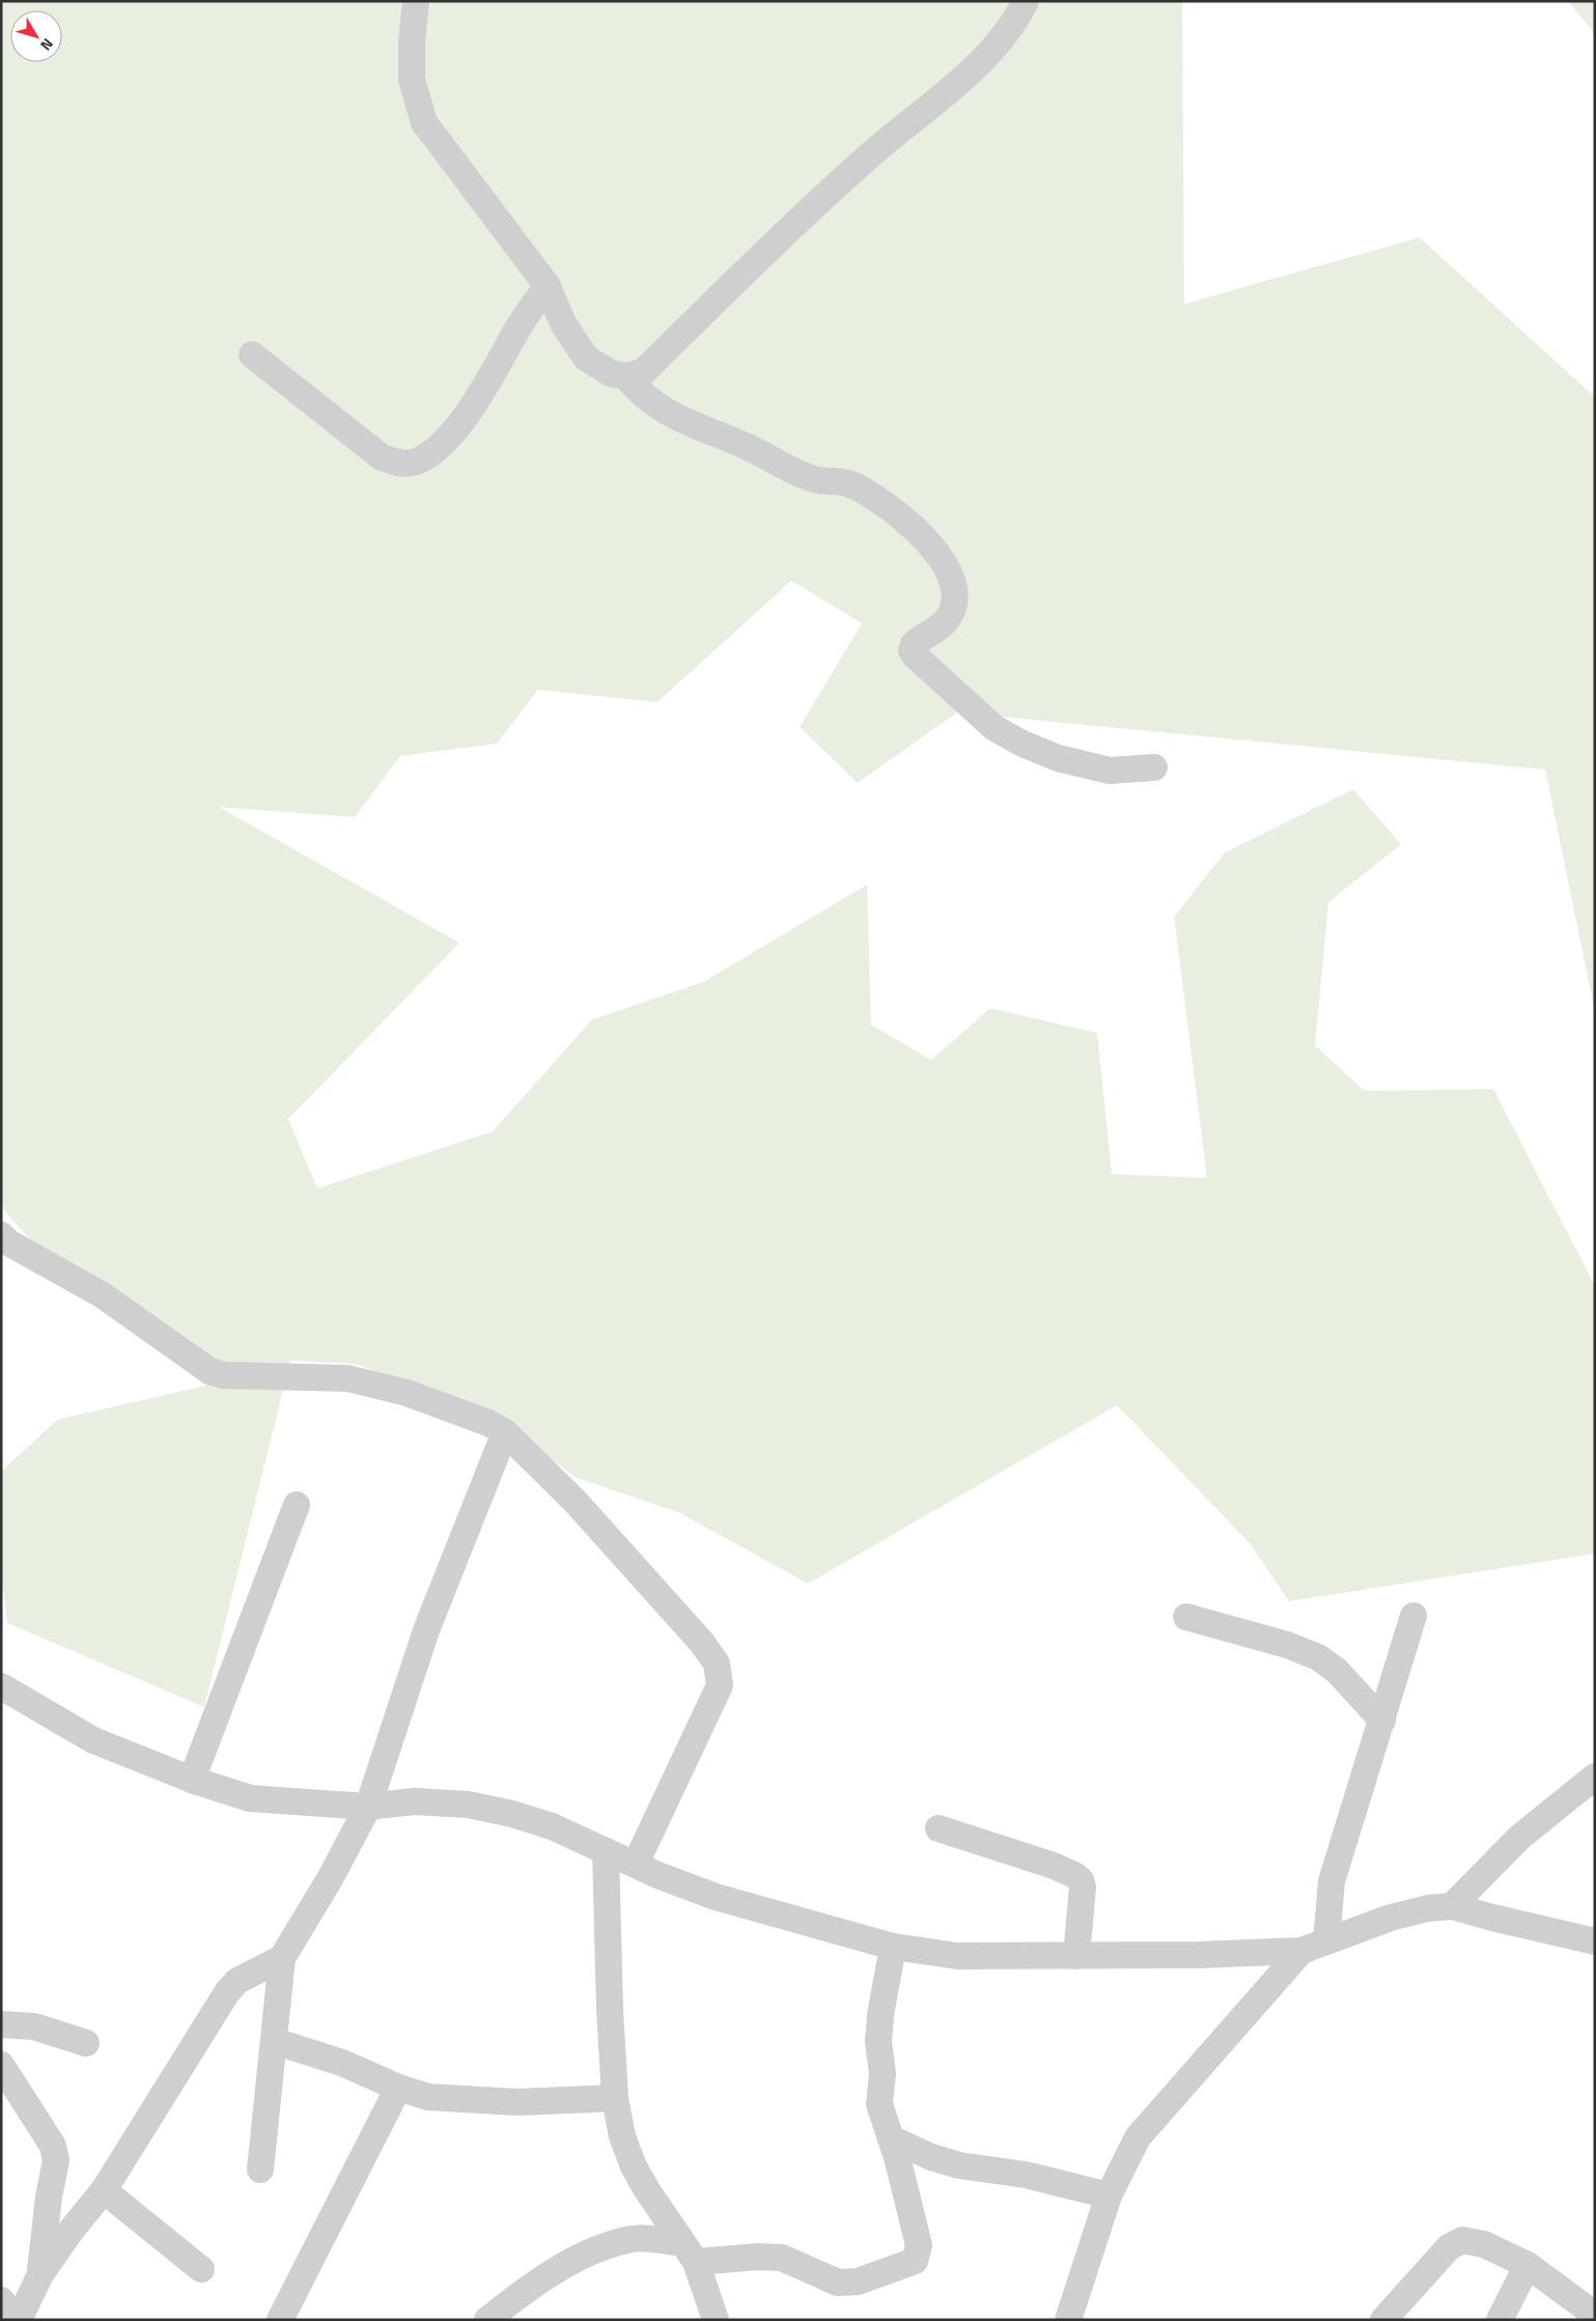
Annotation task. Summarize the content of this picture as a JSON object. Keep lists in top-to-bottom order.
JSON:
{
  "north": "bottom right"
}
